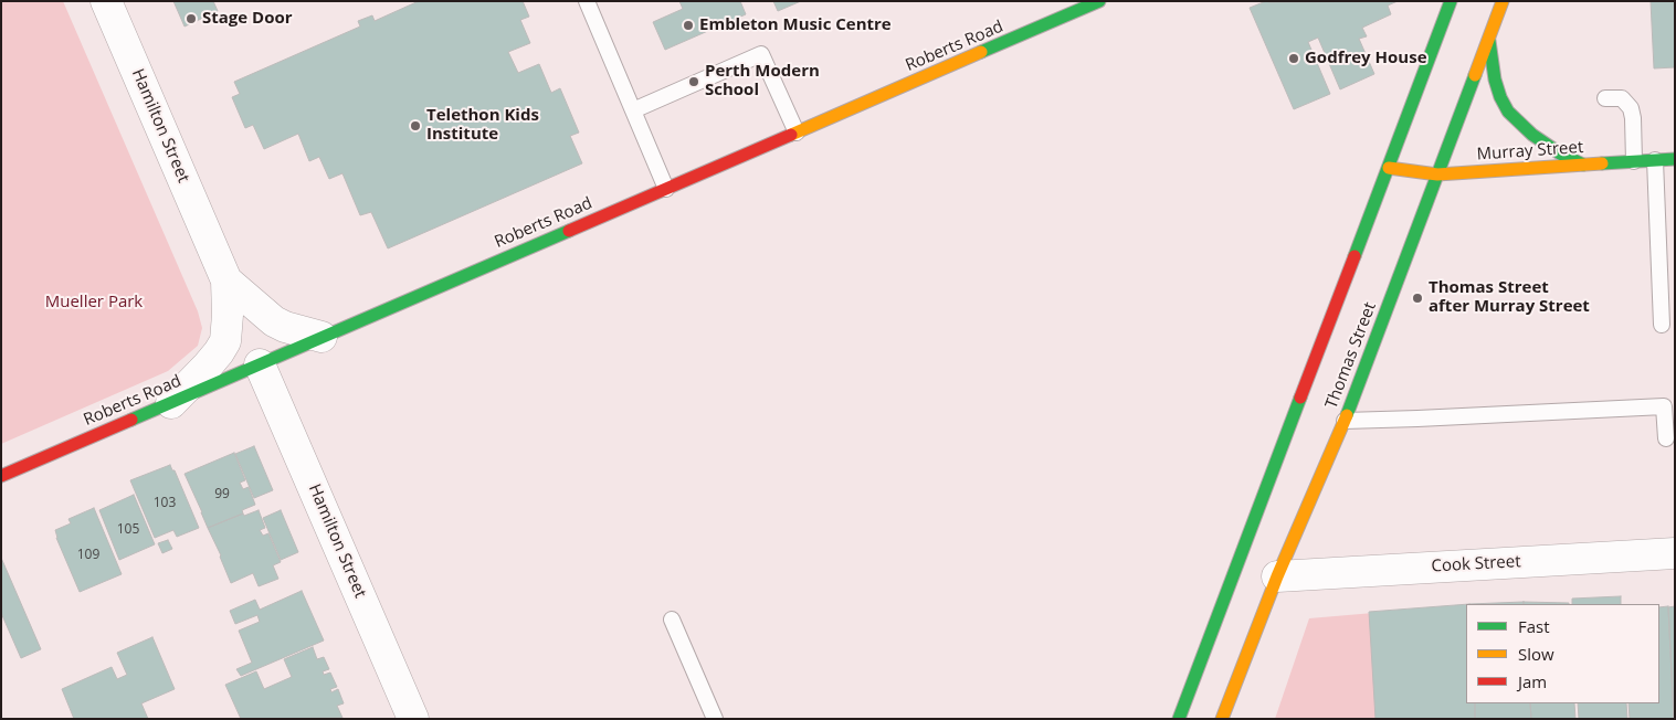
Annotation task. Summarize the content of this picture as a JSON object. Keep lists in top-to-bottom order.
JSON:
{
  "streets": {
    "main road": ["Roberts Road", "Murray Street", "Thomas Street"],
    "street": ["Hamilton Street", "Cook Street"]
  },
  "crossings": [
    ["Roberts Road", "Hamilton Street"],
    ["Murray Street", "Thomas Street"],
    ["Thomas Street", "Cook Street"]
  ],
  "parks": ["Mueller Park"],
  "places": [
    "Stage Door",
    "Embleton Music Centre",
    "Godfrey House",
    "Perth Modern School",
    "Telethon Kids Institute",
    "Thomas Street after Murray Street"
  ],
  "house_numbers": [
    "99",
    "103",
    "105",
    "109"
  ],
  "legend": ["Fast", "Slow", "Jam"]
}
